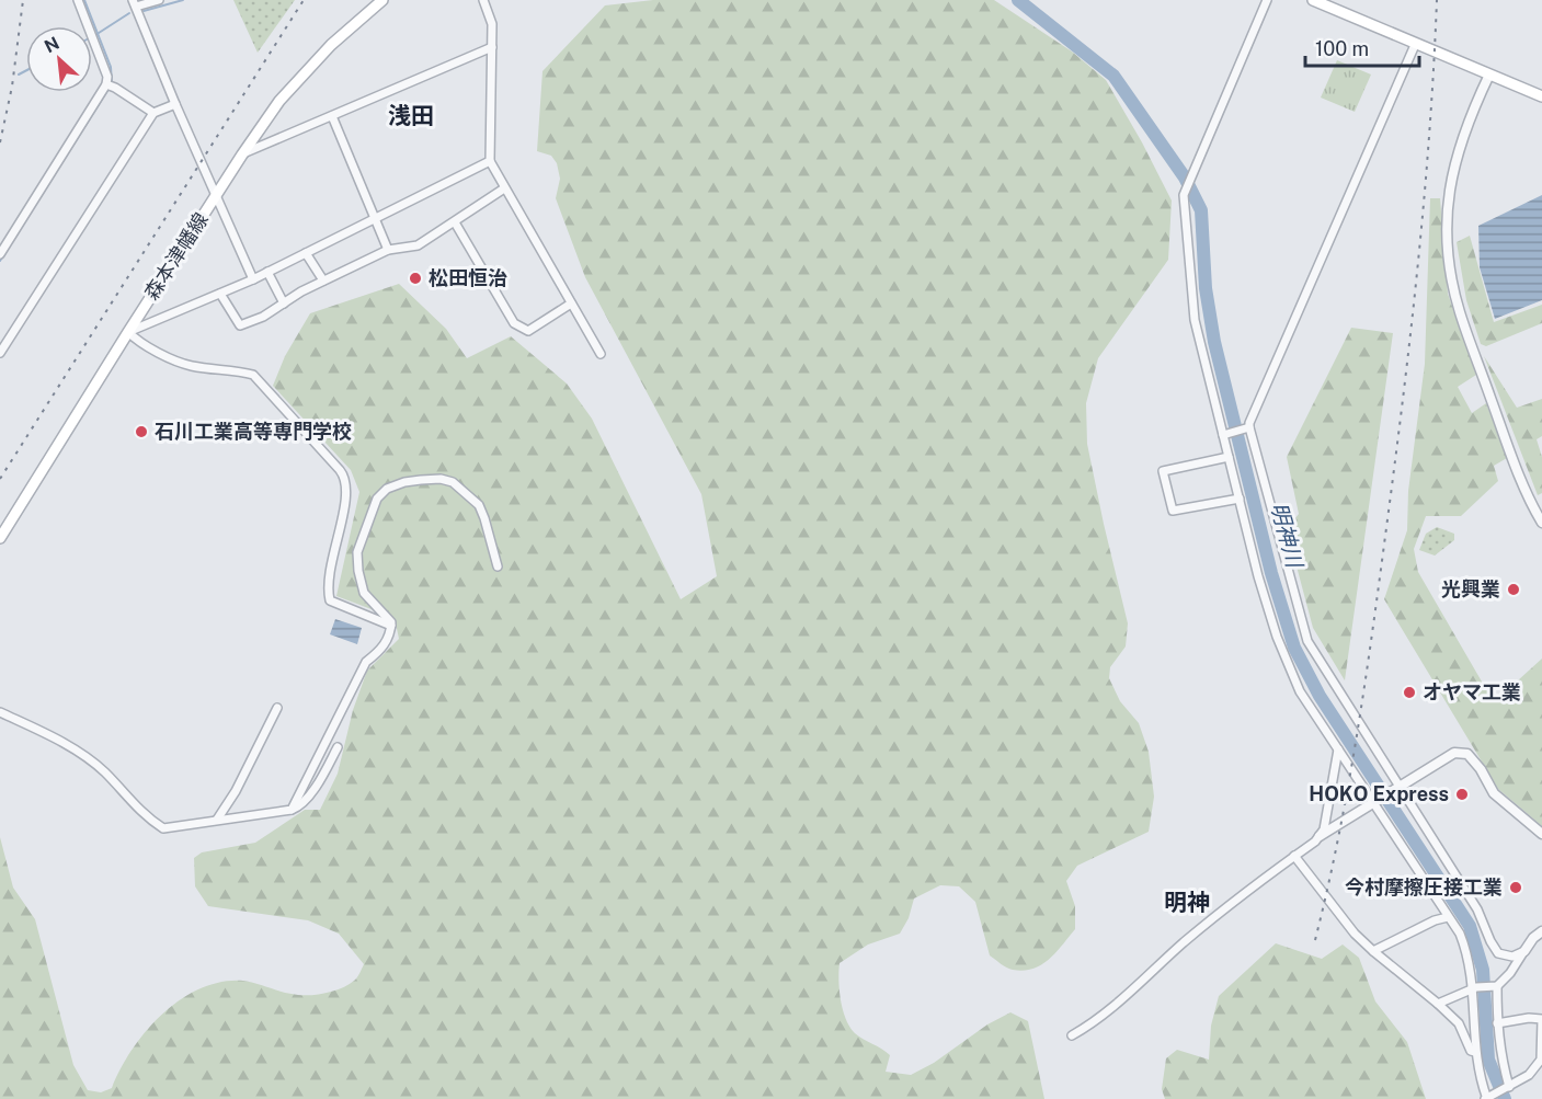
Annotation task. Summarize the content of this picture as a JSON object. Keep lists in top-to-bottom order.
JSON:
{
  "streets": {
    "main road": ["森本津幡線"]
  },
  "districts": ["浅田", "明神"],
  "water": ["明神川"],
  "places": [
    "松田恒治",
    "石川工業高等専門学校",
    "光興業",
    "オヤマ工業",
    "HOKO Express",
    "今村摩擦圧接工業"
  ],
  "scale_bar": "100 m",
  "north": "top left"
}
